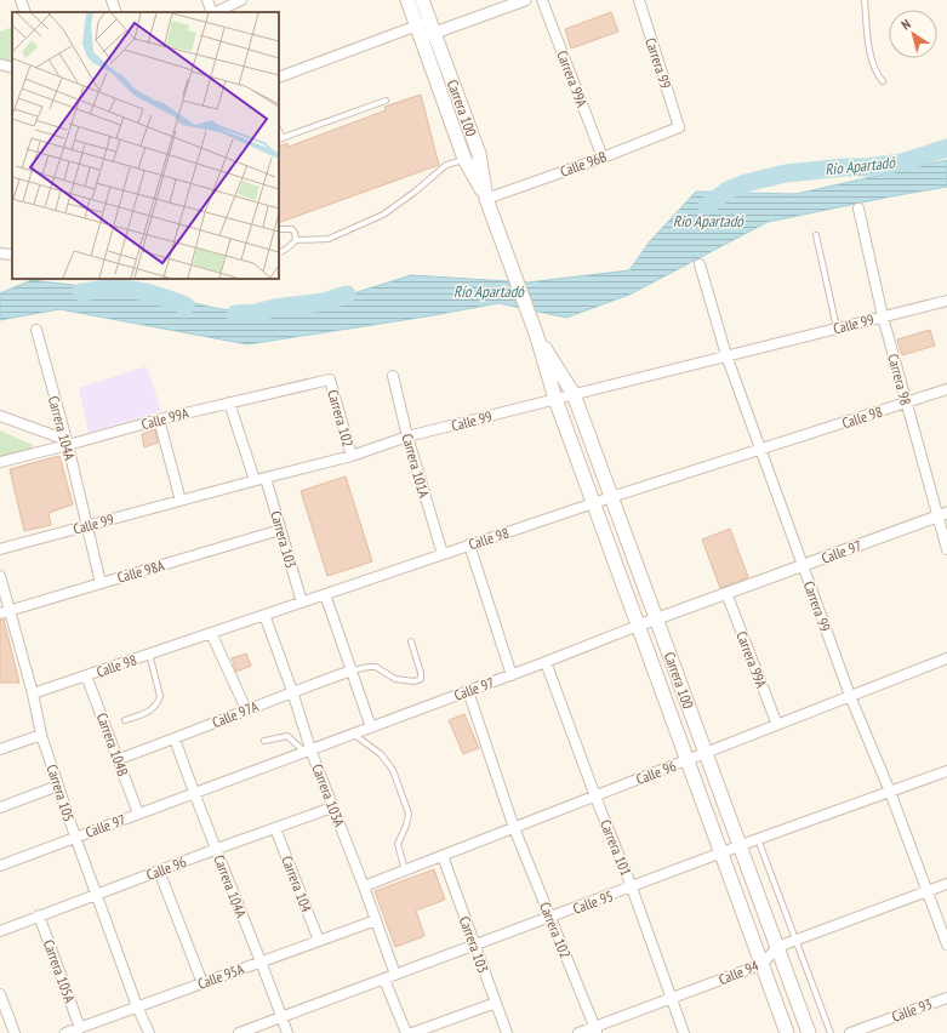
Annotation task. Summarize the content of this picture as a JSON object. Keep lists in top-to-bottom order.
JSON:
{
  "streets": {
    "main road": ["Carrera 100"],
    "street": [
      "Carrera 99",
      "Carrera 99A",
      "Calle 96B",
      "Calle 99",
      "Carrera 98",
      "Calle 98",
      "Calle 99A",
      "Carrera 102",
      "Carrera 104A",
      "Carrera 101A",
      "Carrera 103",
      "Calle 97",
      "Calle 98A",
      "Calle 97A",
      "Carrera 104B",
      "Calle 96",
      "Carrera 105",
      "Carrera 103A",
      "Carrera 101",
      "Carrera 104",
      "Calle 95",
      "Carrera 105A",
      "Calle 94",
      "Calle 95A",
      "Calle 93"
    ]
  },
  "crossings": [
    ["Carrera 99", "Calle 96B"],
    ["Carrera 99", "Calle 99"],
    ["Carrera 99", "Calle 98"],
    ["Carrera 99", "Calle 97"],
    ["Carrera 99", "Calle 96"],
    ["Carrera 99", "Calle 95"],
    ["Carrera 99", "Calle 94"],
    ["Carrera 99A", "Calle 96B"],
    ["Carrera 99A", "Calle 97"],
    ["Carrera 99A", "Calle 96"],
    ["Carrera 100", "Calle 96B"],
    ["Carrera 100", "Calle 99"],
    ["Carrera 100", "Calle 98"],
    ["Carrera 100", "Calle 97"],
    ["Carrera 100", "Calle 96"],
    ["Carrera 100", "Calle 95"],
    ["Carrera 100", "Calle 94"],
    ["Calle 99", "Carrera 98"],
    ["Calle 99", "Carrera 102"],
    ["Calle 99", "Carrera 104A"],
    ["Calle 99", "Carrera 101A"],
    ["Calle 99", "Carrera 103"],
    ["Carrera 98", "Calle 98"],
    ["Carrera 98", "Calle 97"],
    ["Calle 98", "Carrera 101A"],
    ["Calle 98", "Carrera 103"],
    ["Calle 98", "Carrera 104B"],
    ["Calle 98", "Carrera 105"],
    ["Calle 98", "Carrera 103A"],
    ["Calle 99A", "Carrera 102"],
    ["Calle 99A", "Carrera 104A"],
    ["Carrera 102", "Calle 97"],
    ["Carrera 102", "Calle 96"],
    ["Carrera 102", "Calle 95"],
    ["Carrera 102", "Calle 94"],
    ["Carrera 104A", "Calle 97"],
    ["Carrera 104A", "Calle 98A"],
    ["Carrera 104A", "Calle 97A"],
    ["Carrera 104A", "Calle 96"],
    ["Carrera 104A", "Calle 95"],
    ["Carrera 104A", "Calle 95A"],
    ["Carrera 103", "Calle 98A"],
    ["Carrera 103", "Calle 96"],
    ["Carrera 103", "Calle 95"],
    ["Calle 97", "Carrera 104B"],
    ["Calle 97", "Carrera 105"],
    ["Calle 97", "Carrera 103A"],
    ["Calle 97", "Carrera 101"],
    ["Calle 98A", "Carrera 105"],
    ["Calle 97A", "Carrera 104B"],
    ["Calle 97A", "Carrera 103A"],
    ["Calle 96", "Carrera 105"],
    ["Calle 96", "Carrera 103A"],
    ["Calle 96", "Carrera 101"],
    ["Calle 96", "Carrera 104"],
    ["Calle 96", "Carrera 105A"],
    ["Carrera 105", "Calle 95A"],
    ["Carrera 103A", "Calle 95"],
    ["Carrera 103A", "Calle 95A"],
    ["Carrera 101", "Calle 95"],
    ["Carrera 101", "Calle 94"],
    ["Carrera 104", "Calle 95A"],
    ["Carrera 105A", "Calle 95A"]
  ],
  "water": ["Río Apartadó", "Rio Apartadó"],
  "north": "top left"
}
